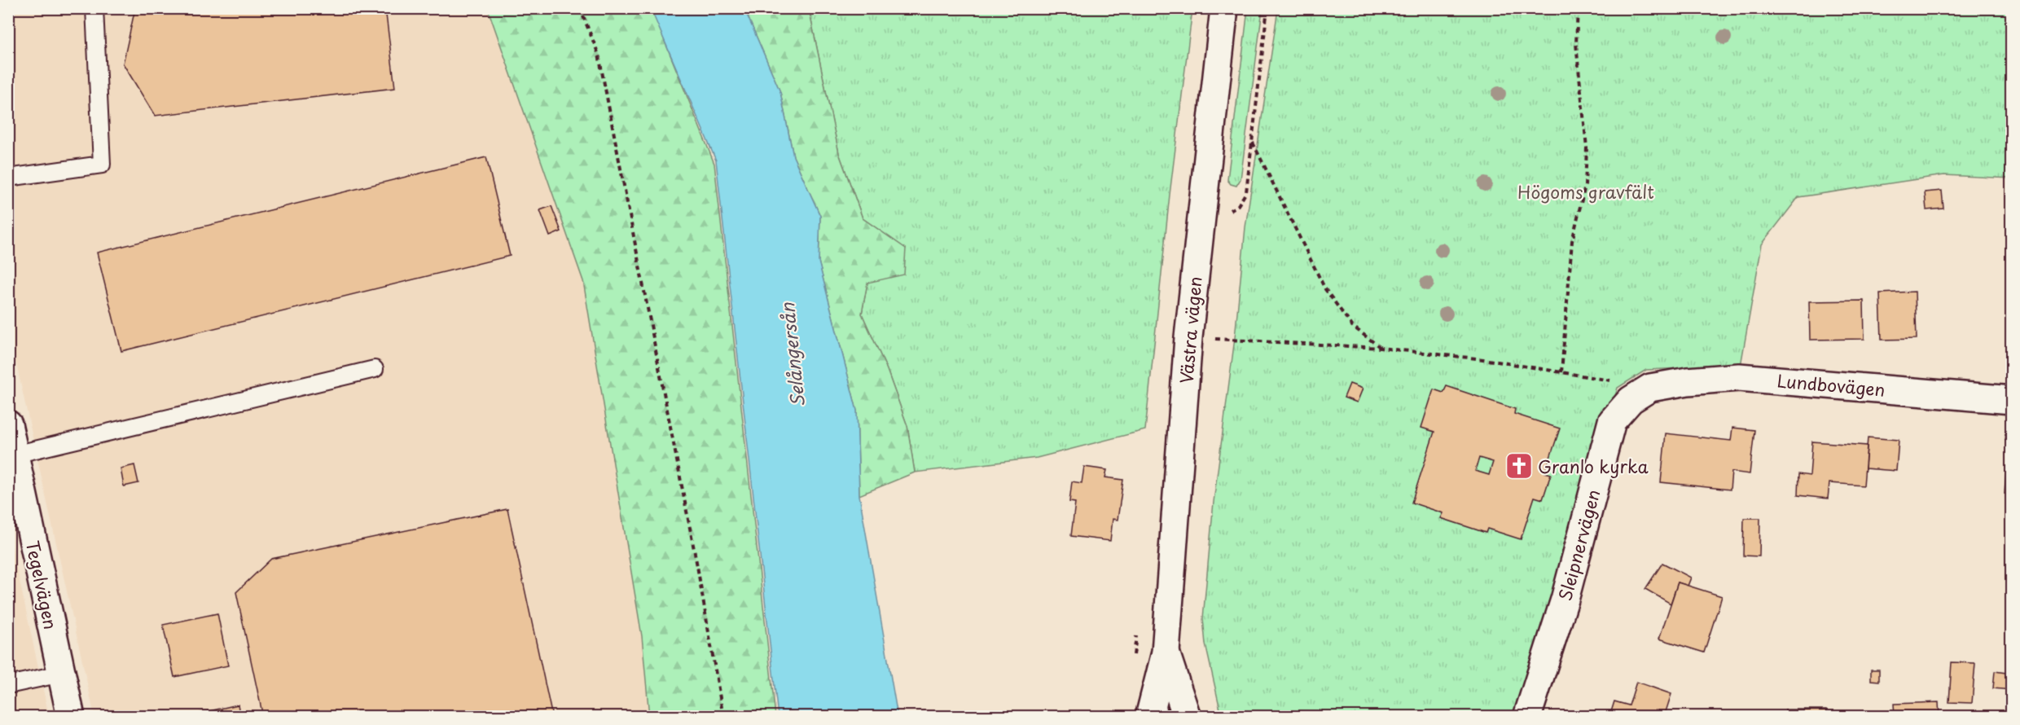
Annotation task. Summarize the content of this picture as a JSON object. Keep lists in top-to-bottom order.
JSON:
{
  "streets": {
    "street": [
      "Västra vägen",
      "Lundbovägen",
      "Sleipnervägen",
      "Tegelvägen"
    ]
  },
  "crossings": [
    ["Lundbovägen", "Sleipnervägen"]
  ],
  "water": ["Selångersån"],
  "parks": ["Högoms gravfält"],
  "places": {
    "church": ["Granlo kyrka"]
  }
}
